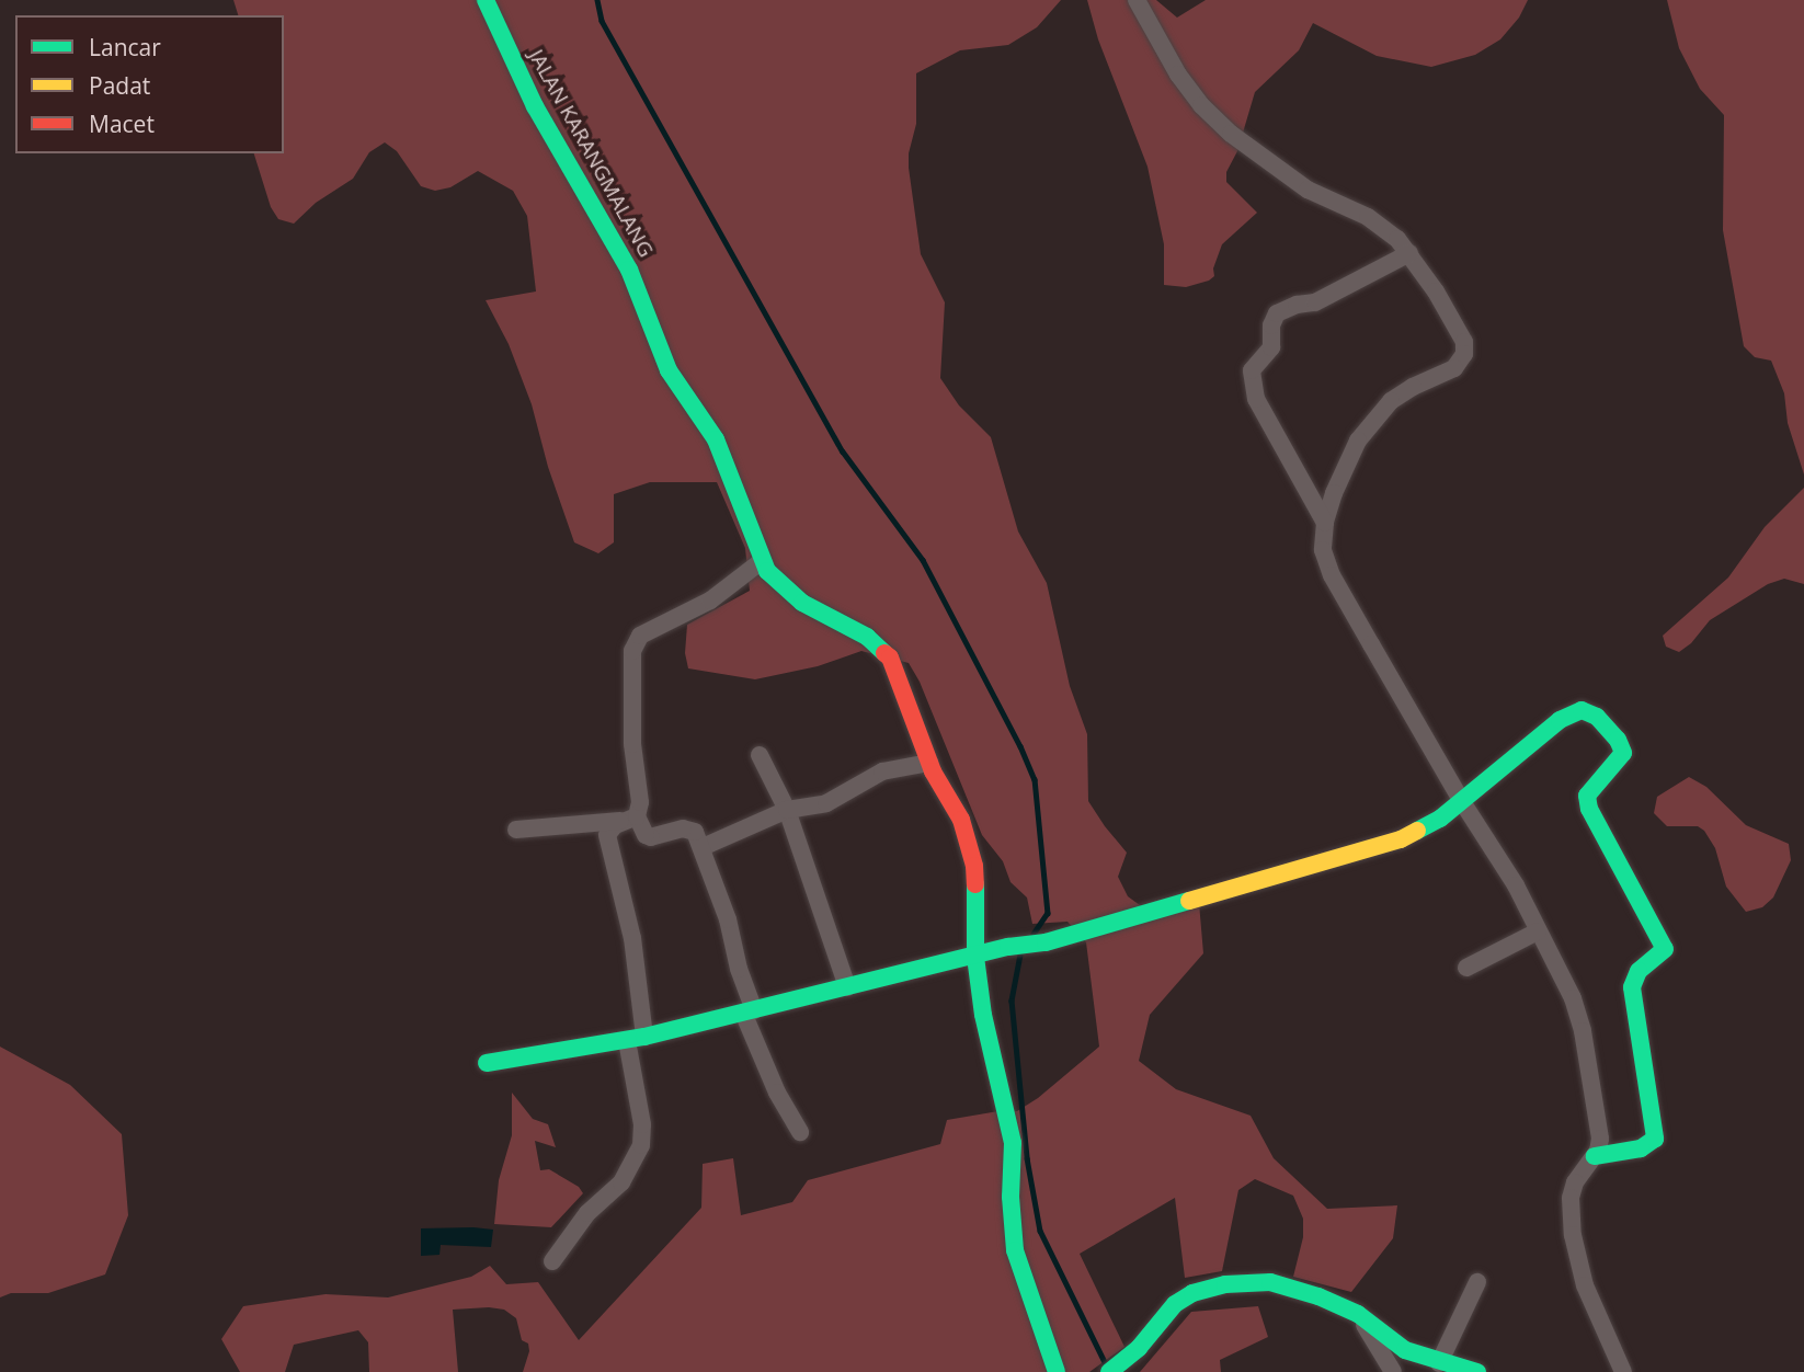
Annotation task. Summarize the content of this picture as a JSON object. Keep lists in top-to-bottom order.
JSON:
{
  "streets": {
    "street": ["JALAN KARANGMALANG"]
  },
  "legend": ["Lancar", "Padat", "Macet"]
}
